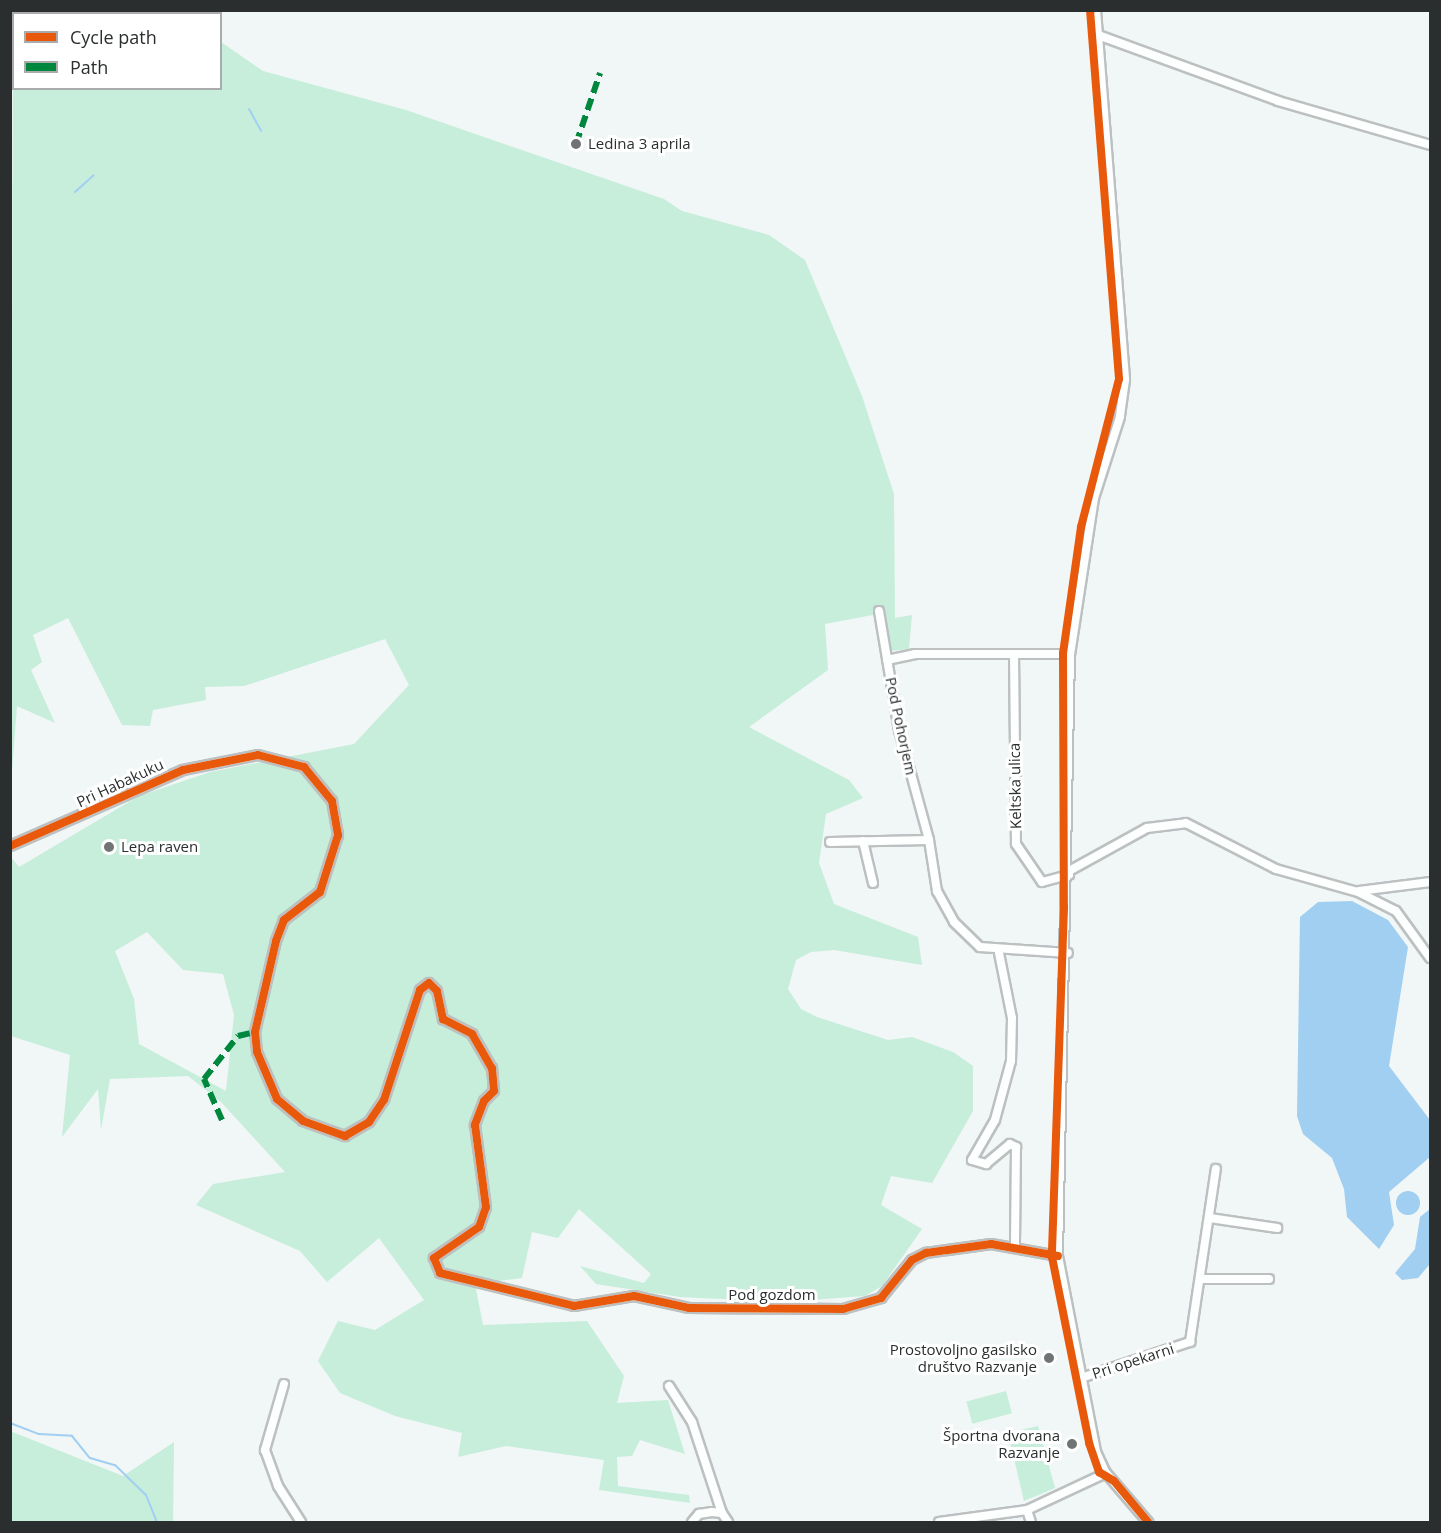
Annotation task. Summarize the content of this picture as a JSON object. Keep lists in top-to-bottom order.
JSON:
{
  "streets": {
    "street": [
      "Pod Pohorjem",
      "Pri Habakuku",
      "Keltska ulica",
      "Pod gozdom",
      "Pri opekarni"
    ]
  },
  "crossings": [
    ["Pri Habakuku", "Pod gozdom"]
  ],
  "places": [
    "Ledina 3 aprila",
    "Lepa raven",
    "Prostovoljno gasilsko društvo Razvanje",
    "Športna dvorana Razvanje"
  ],
  "legend": ["Cycle path", "Path"]
}
